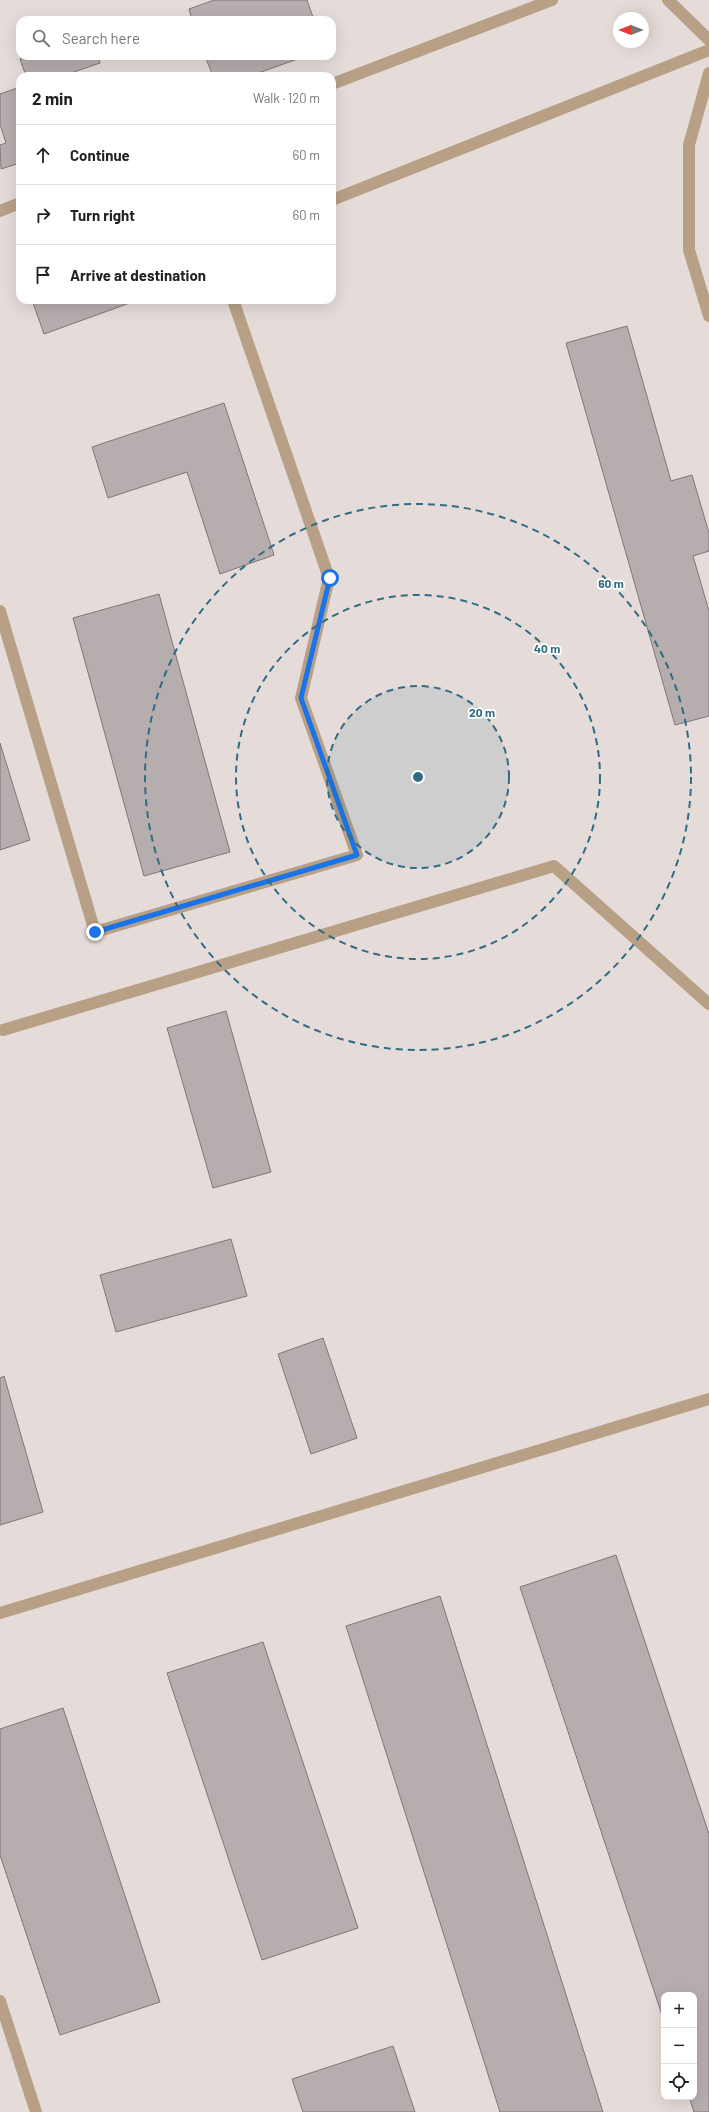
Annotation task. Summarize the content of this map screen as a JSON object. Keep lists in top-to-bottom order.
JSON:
{
  "north": "left",
  "page": {
    "search": "Search here",
    "heading": ["2 min", "Walk · 120 m"],
    "list": [
      ["Continue", "60 m"],
      ["Turn right", "60 m"],
      "Arrive at destination"
    ],
    "map_buttons": ["+", "−"]
  },
  "rings": ["60 m", "40 m", "20 m"]
}
